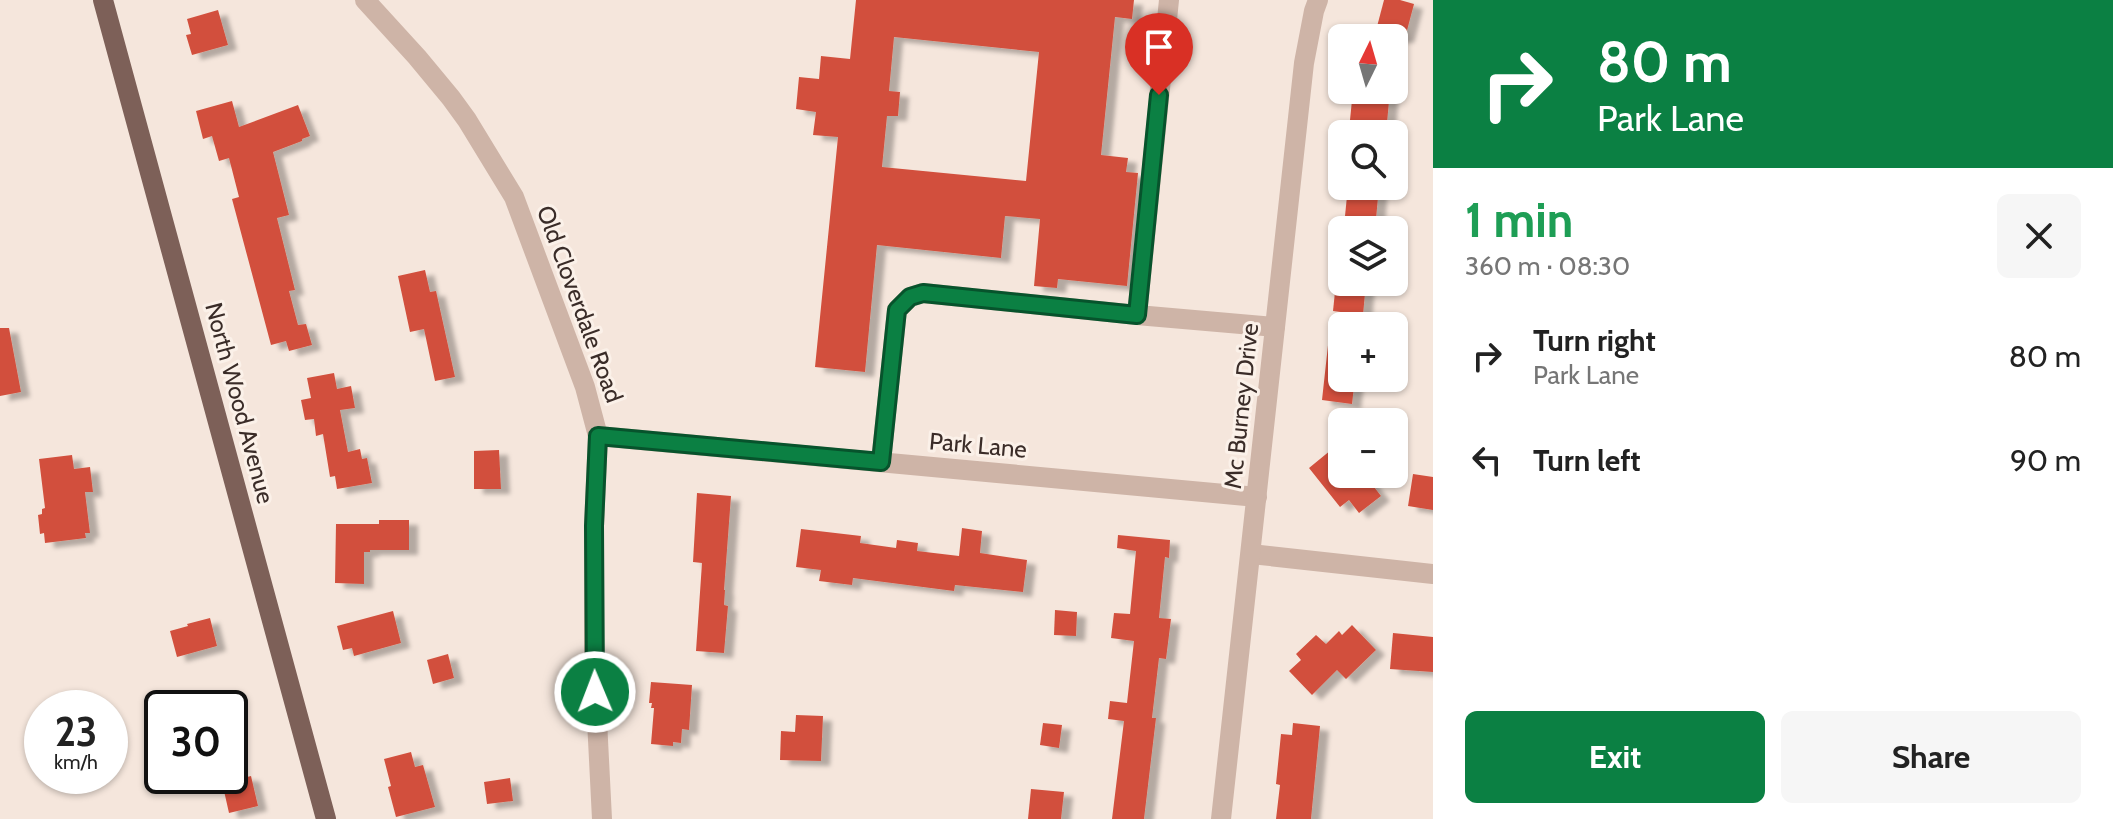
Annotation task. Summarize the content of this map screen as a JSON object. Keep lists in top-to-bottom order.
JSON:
{
  "streets": {
    "main road": ["North Wood Avenue"],
    "street": ["Old Cloverdale Road", "Mc Burney Drive", "Park Lane"]
  },
  "crossings": [
    ["Old Cloverdale Road", "Park Lane"],
    ["Mc Burney Drive", "Park Lane"]
  ],
  "north": "top",
  "page": {
    "turn": ["80 m", "Park Lane"],
    "map_buttons": ["+", "−"],
    "heading": ["1 min", "360 m · 08:30"],
    "list": [
      {
        "name": "Turn right",
        "note": "Park Lane",
        "value": "80 m"
      },
      {
        "name": "Turn left",
        "value": "90 m"
      }
    ],
    "speed": "23 km/h",
    "limit": "30",
    "buttons": ["Exit", "Share"]
  }
}
